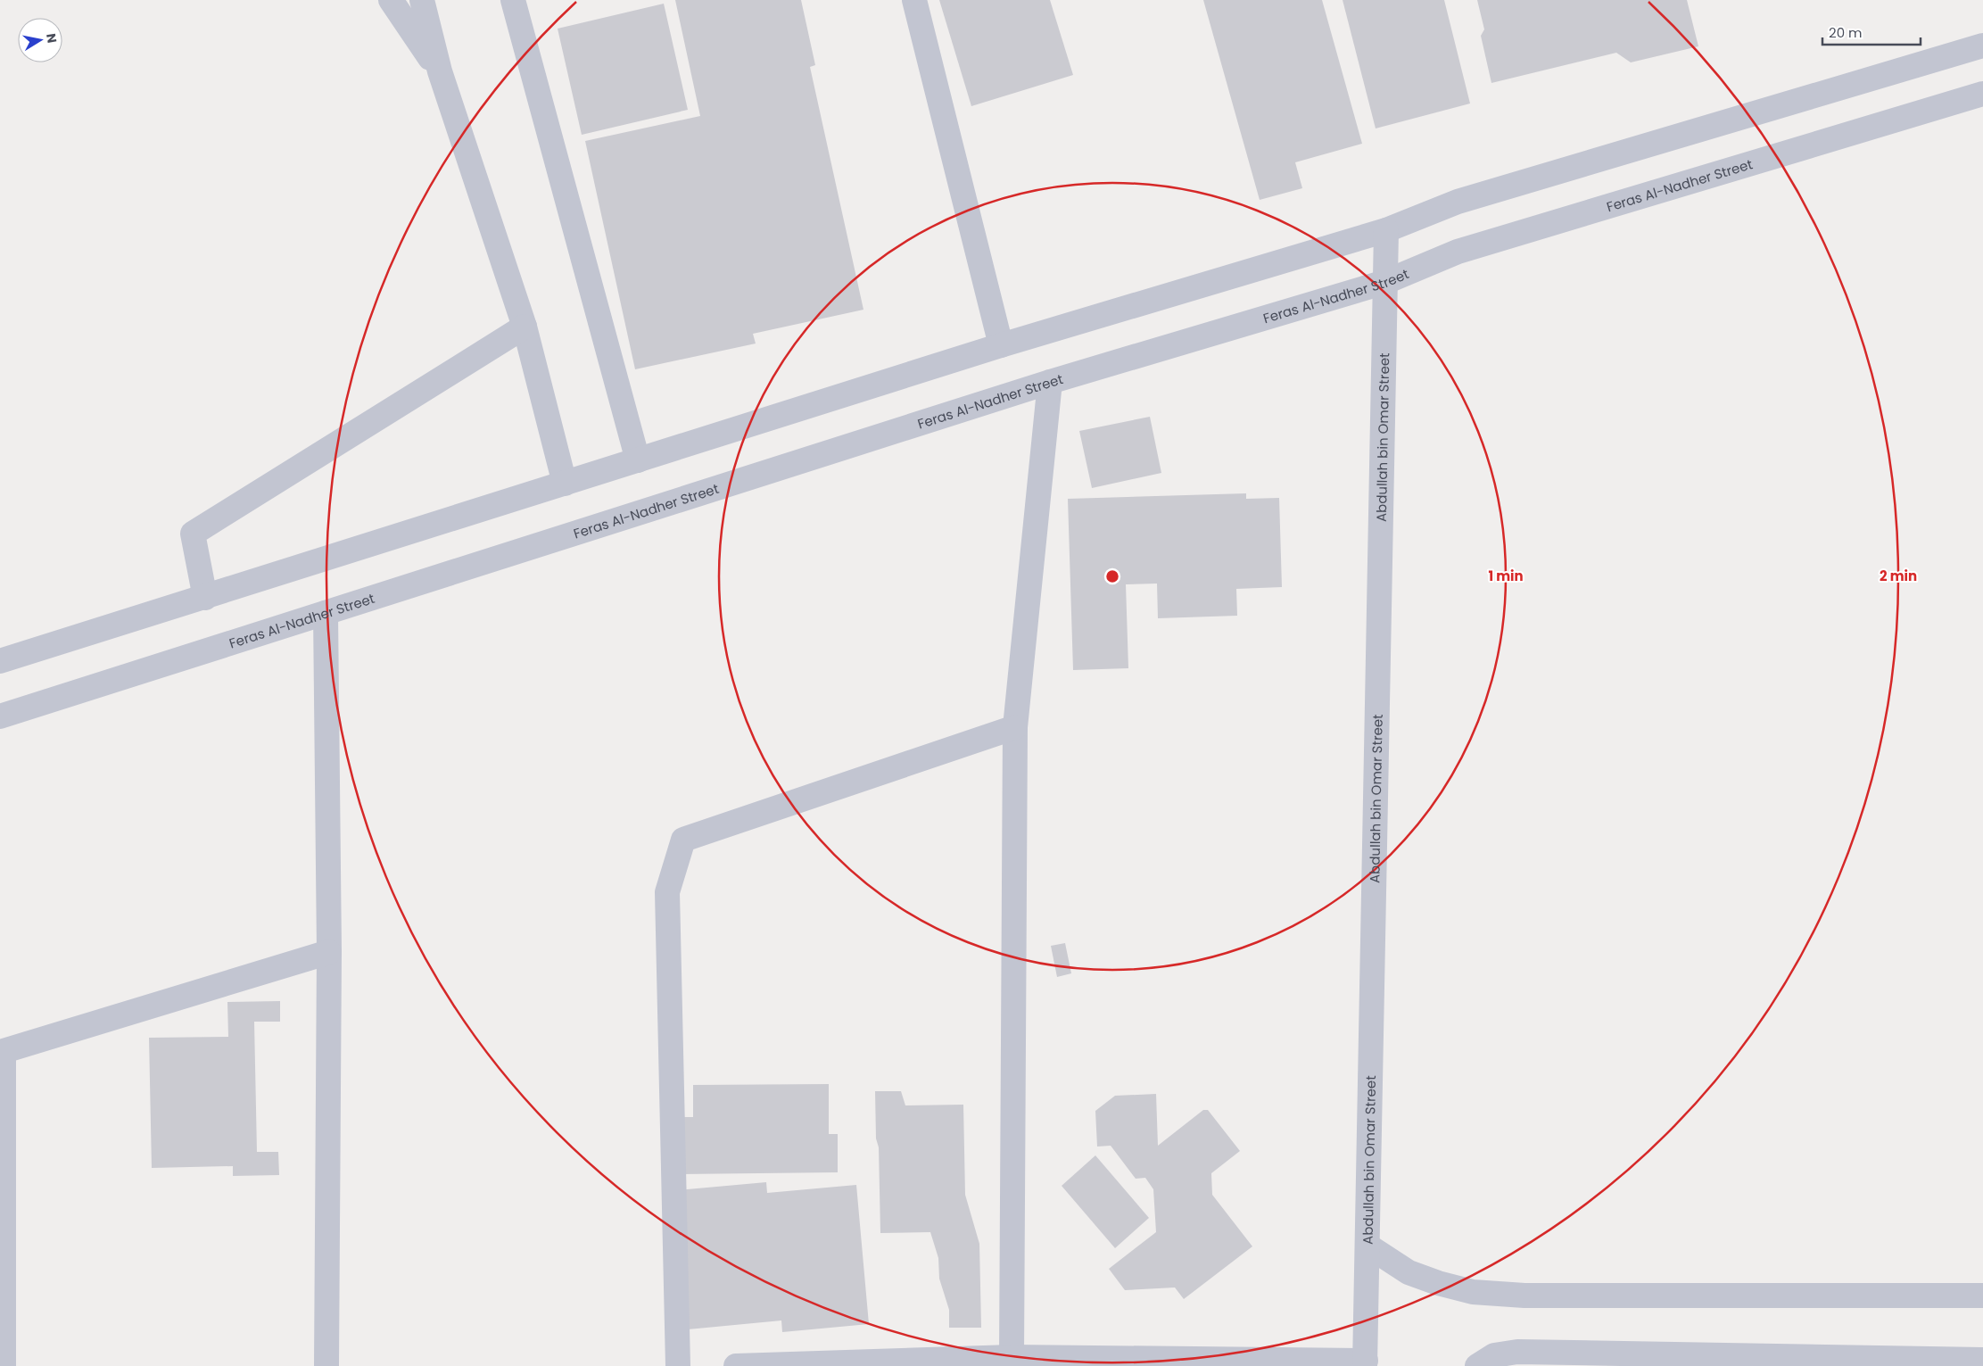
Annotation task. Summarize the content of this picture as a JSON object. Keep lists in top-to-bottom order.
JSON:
{
  "streets": {
    "street": ["Feras Al-Nadher Street", "Abdullah bin Omar Street"]
  },
  "crossings": [
    ["Feras Al-Nadher Street", "Abdullah bin Omar Street"]
  ],
  "scale_bar": "20 m",
  "north": "right",
  "rings": ["1 min", "2 min"]
}
